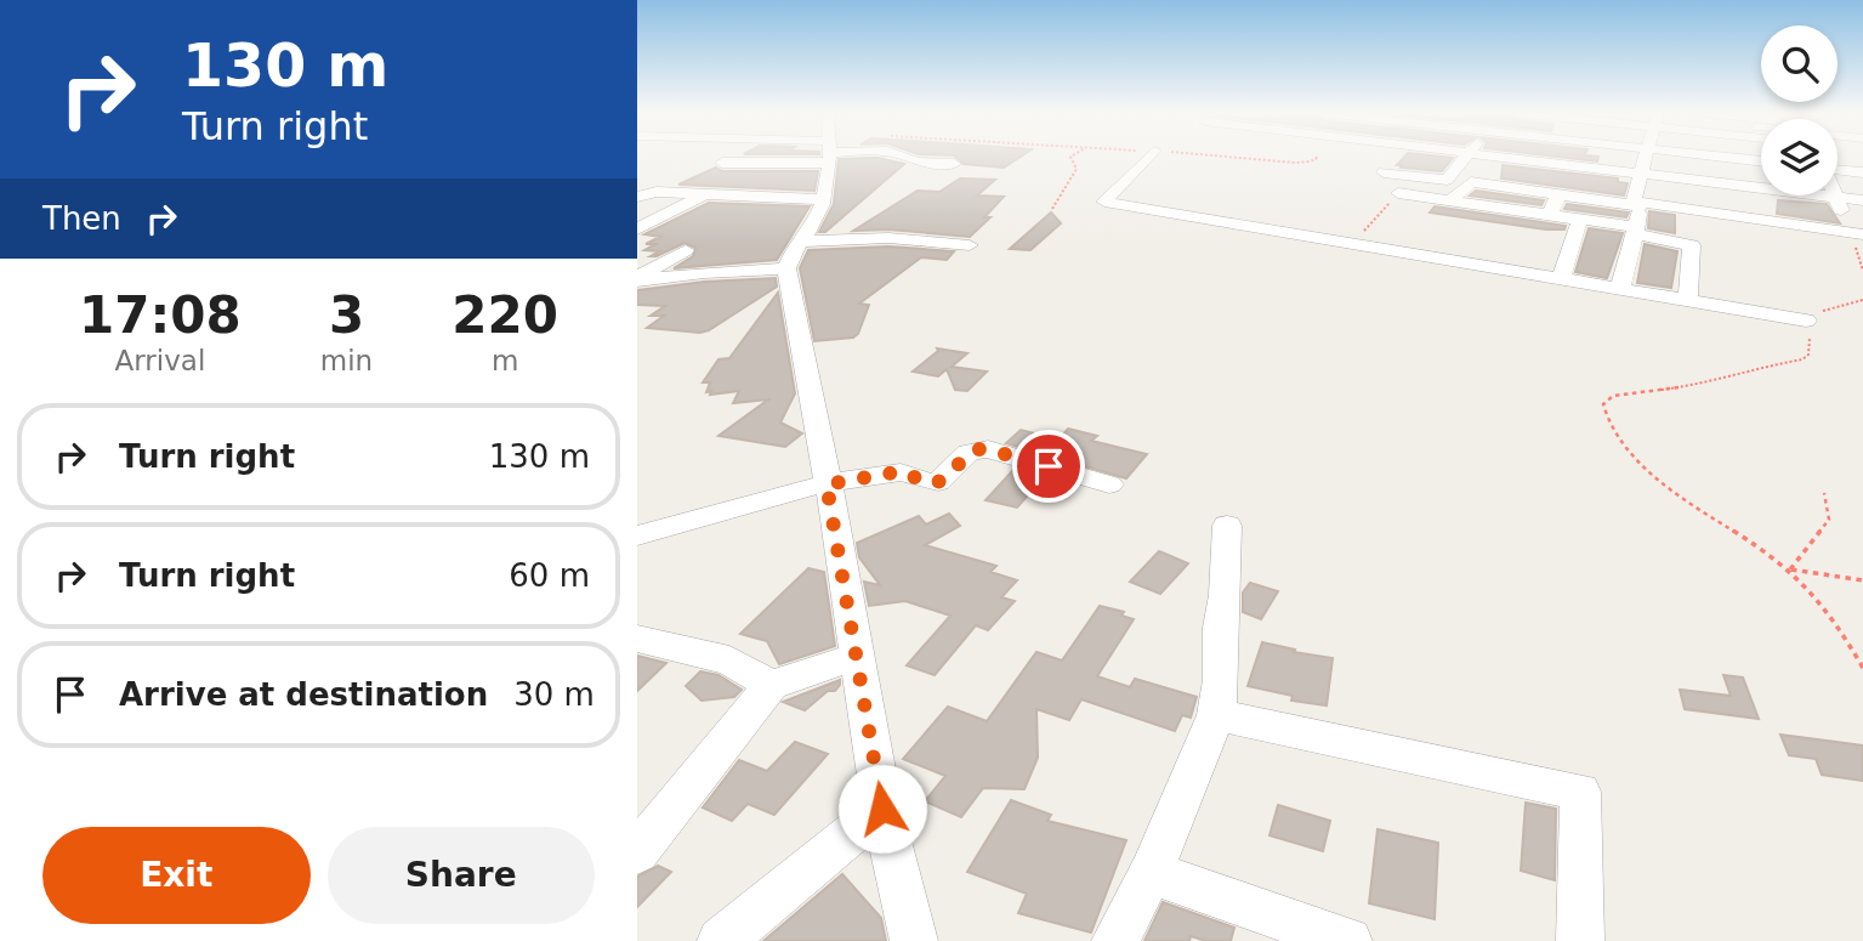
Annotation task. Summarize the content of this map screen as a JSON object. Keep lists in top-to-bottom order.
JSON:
{
  "page": {
    "turn": ["130 m", "Turn right"],
    "then": "Then",
    "eta": [
      "17:08",
      "Arrival",
      "3",
      "min",
      "220",
      "m"
    ],
    "list": [
      {
        "name": "Turn right",
        "value": "130 m"
      },
      {
        "name": "Turn right",
        "value": "60 m"
      },
      {
        "name": "Arrive at destination",
        "value": "30 m"
      }
    ],
    "buttons": ["Exit", "Share"]
  }
}
